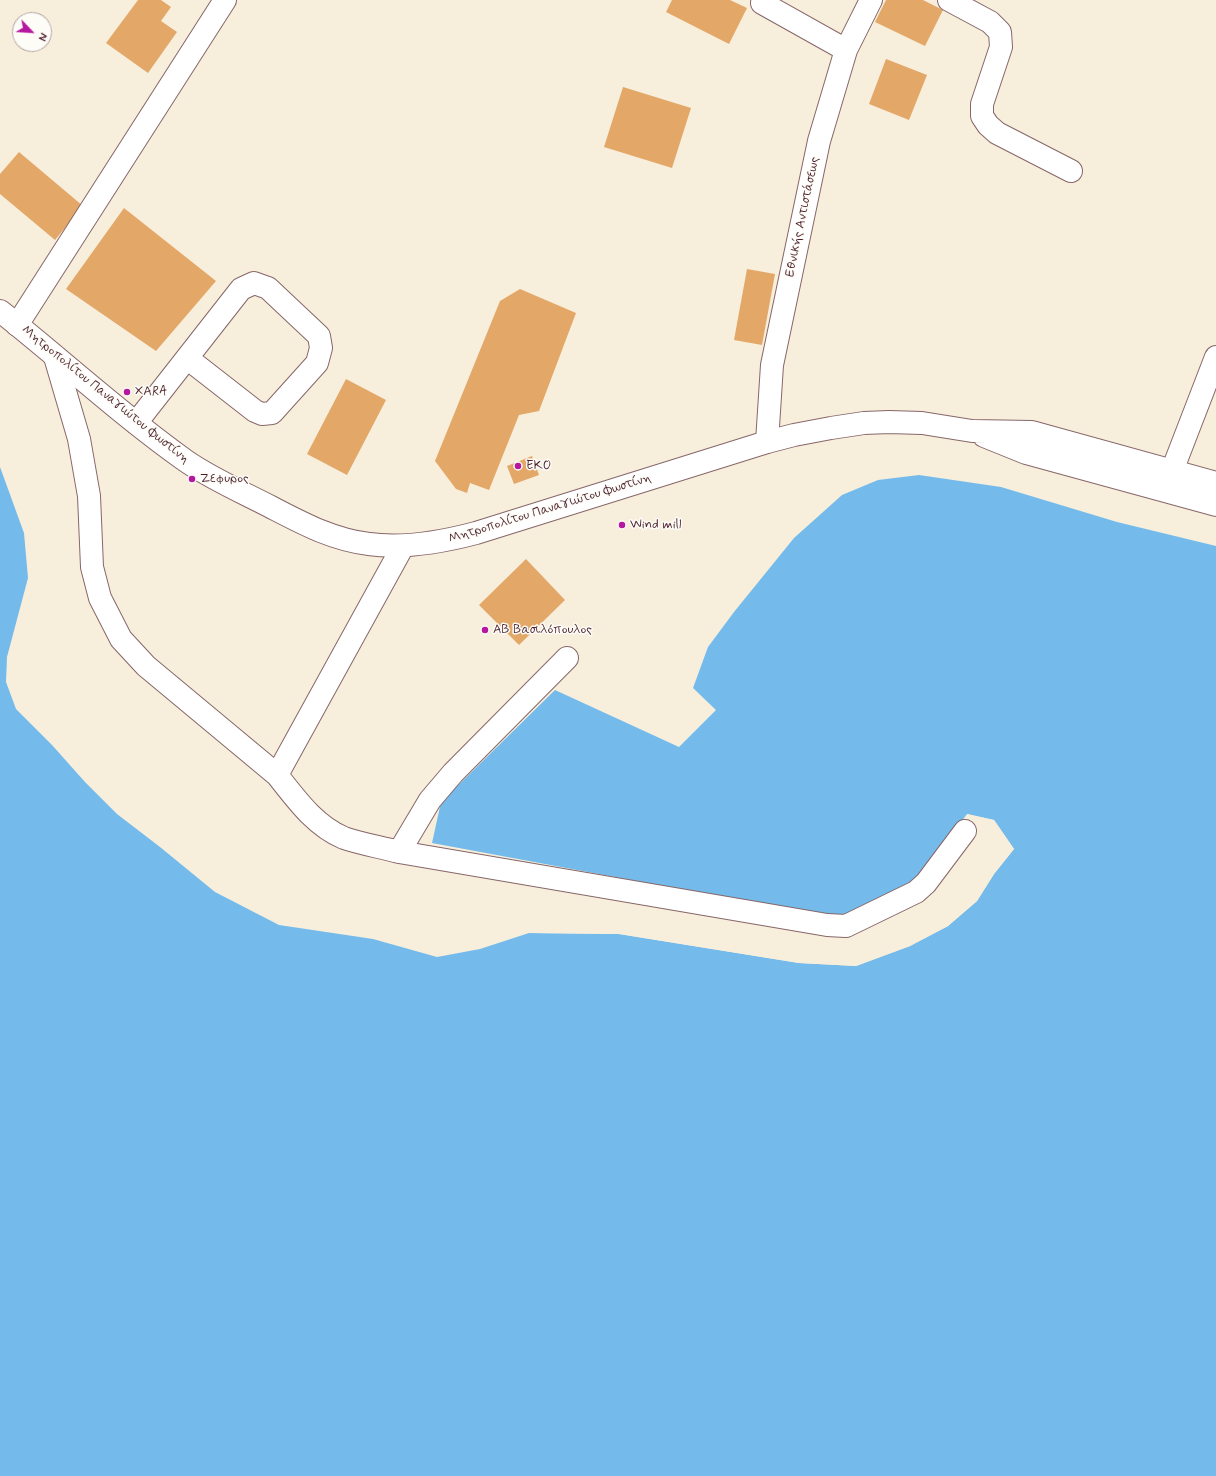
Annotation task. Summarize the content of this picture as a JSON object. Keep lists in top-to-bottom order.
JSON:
{
  "streets": {
    "main road": ["Εθνικής Αντιστάσεως", "Μητροπολίτου Παναγιώτου Φωστίνη"]
  },
  "crossings": [
    ["Εθνικής Αντιστάσεως", "Μητροπολίτου Παναγιώτου Φωστίνη"]
  ],
  "places": [
    "XARA",
    "EKO",
    "Ζεφυρος",
    "Wind mill",
    "ΑΒ Βασιλόπουλος"
  ],
  "north": "bottom right"
}
